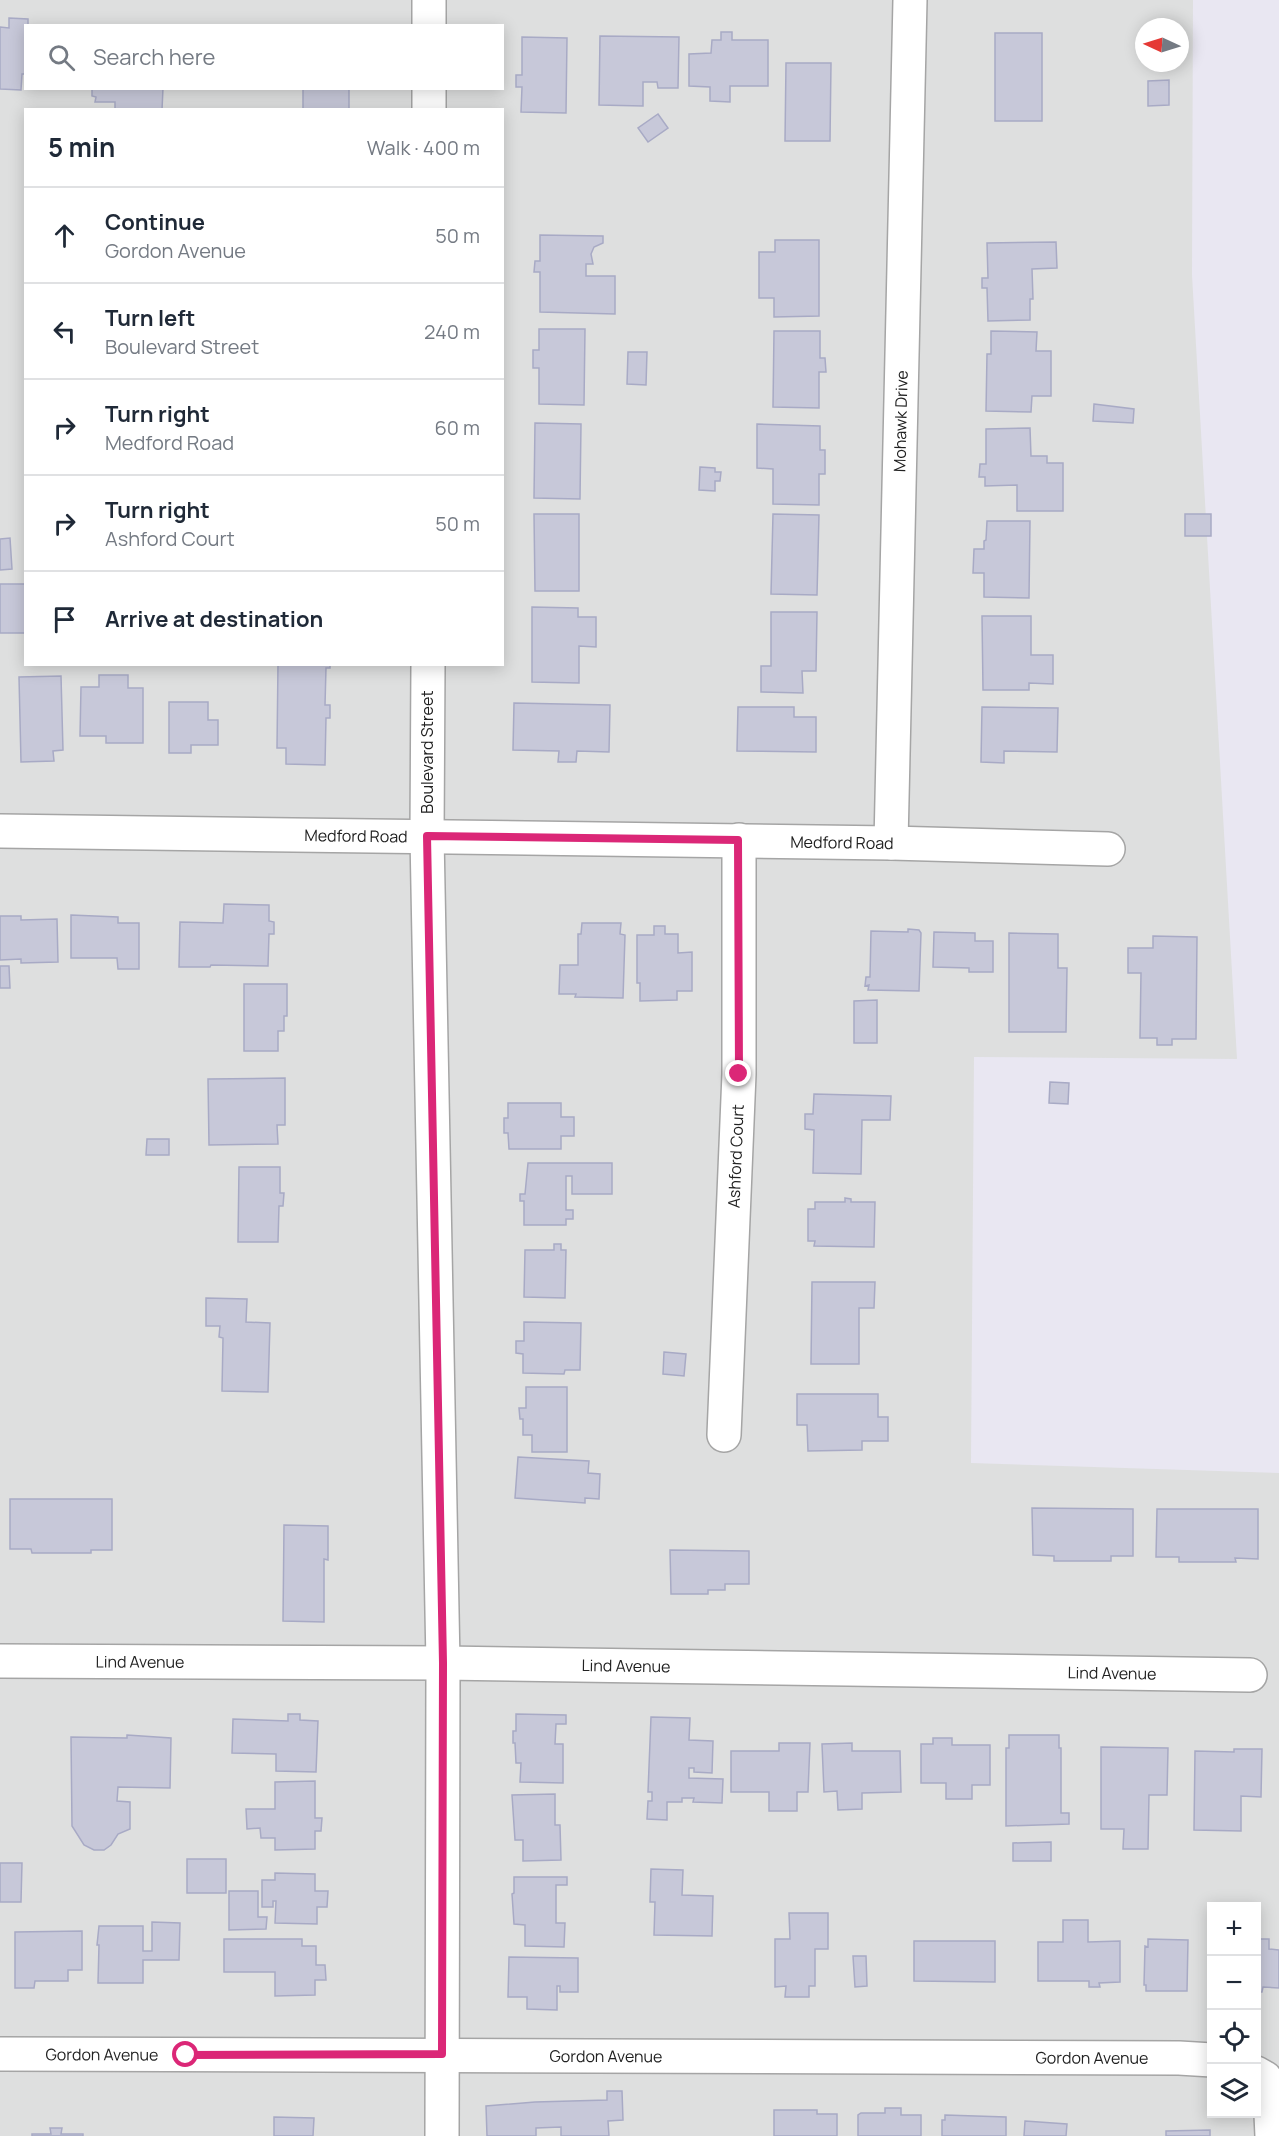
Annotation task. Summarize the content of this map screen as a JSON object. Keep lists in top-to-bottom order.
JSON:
{
  "streets": {
    "street": [
      "Mohawk Drive",
      "Boulevard Street",
      "Medford Road",
      "Ashford Court",
      "Lind Avenue",
      "Gordon Avenue"
    ]
  },
  "crossings": [
    ["Mohawk Drive", "Medford Road"],
    ["Boulevard Street", "Medford Road"],
    ["Boulevard Street", "Lind Avenue"],
    ["Boulevard Street", "Gordon Avenue"],
    ["Medford Road", "Ashford Court"]
  ],
  "north": "left",
  "page": {
    "search": "Search here",
    "heading": ["5 min", "Walk · 400 m"],
    "list": [
      ["Continue", "Gordon Avenue", "50 m"],
      ["Turn left", "Boulevard Street", "240 m"],
      ["Turn right", "Medford Road", "60 m"],
      ["Turn right", "Ashford Court", "50 m"],
      "Arrive at destination"
    ],
    "map_buttons": ["+", "−"]
  }
}
